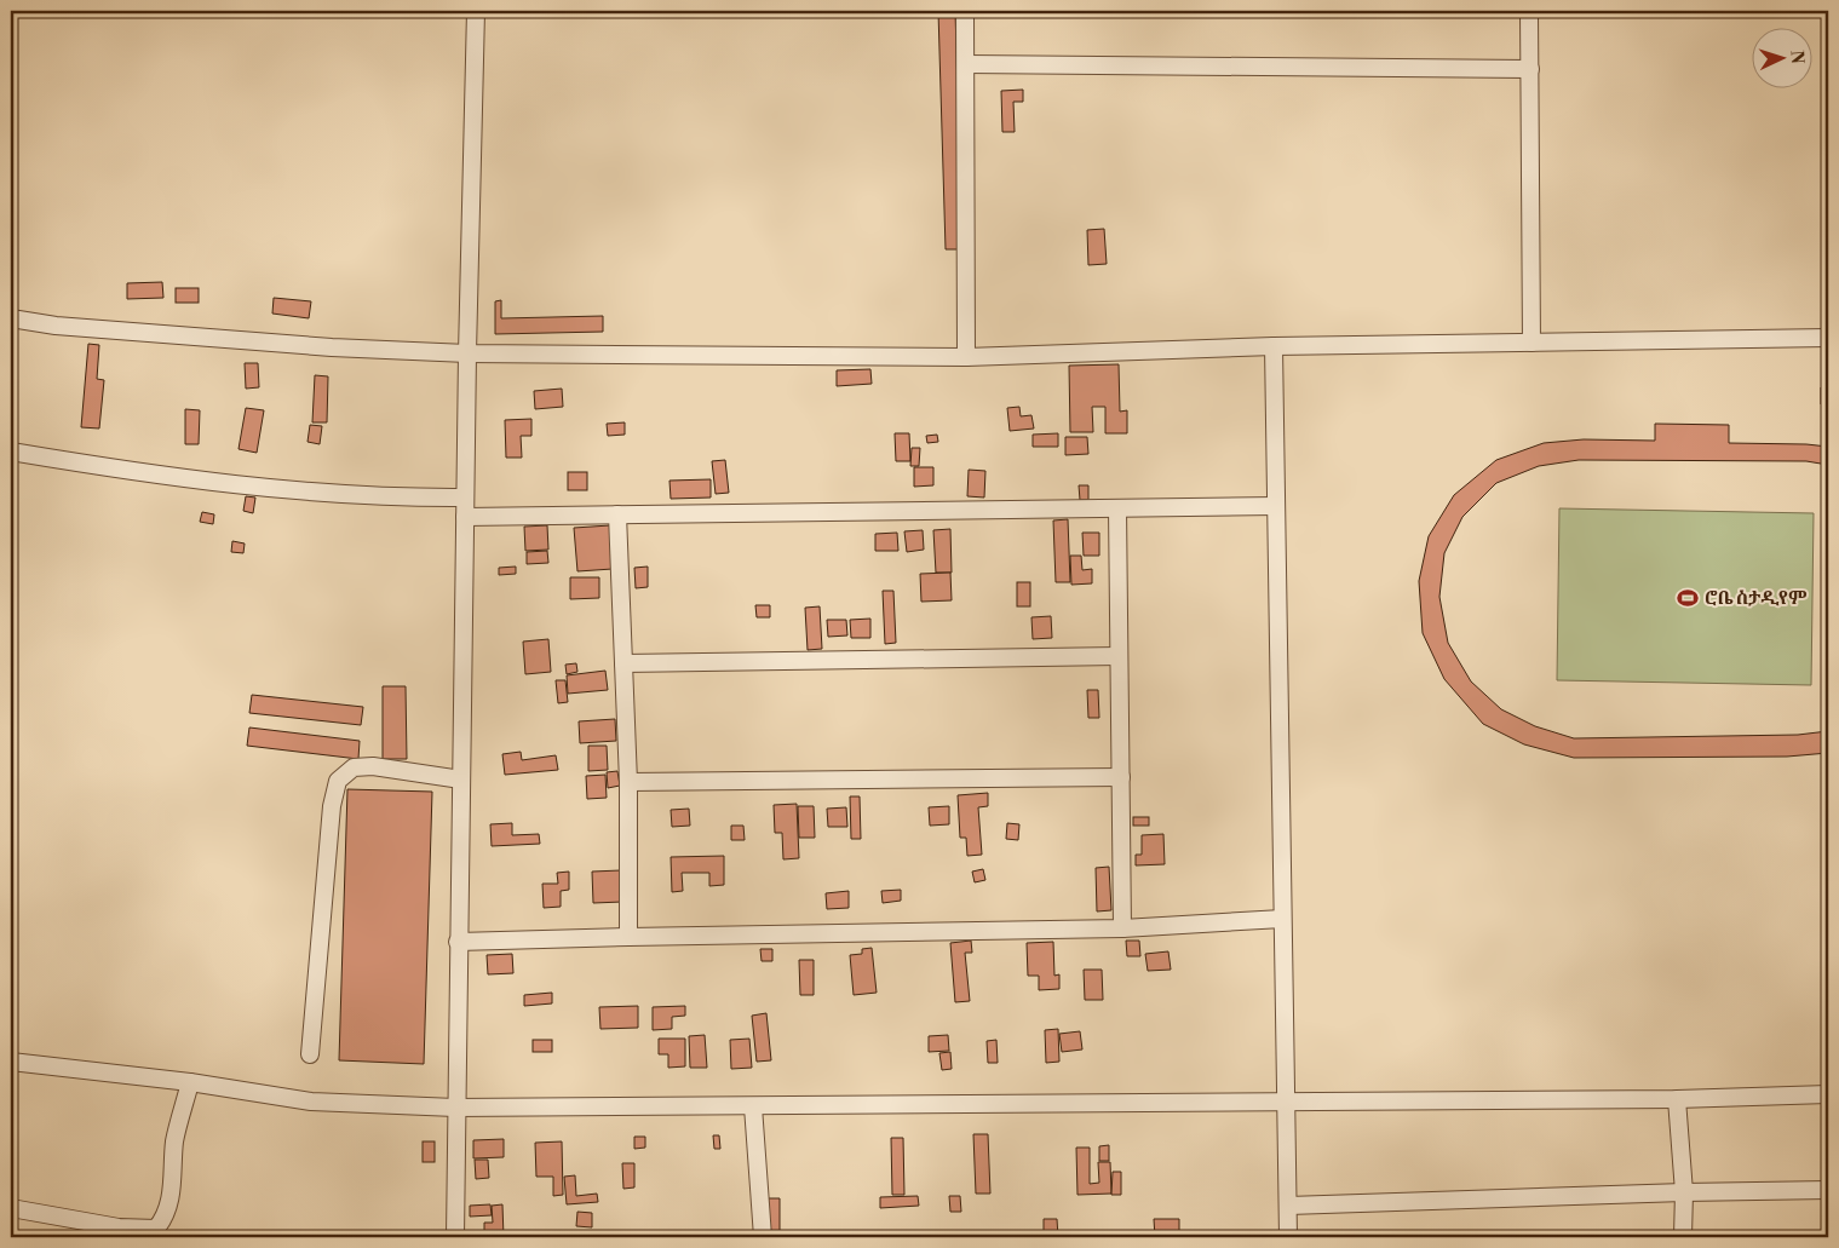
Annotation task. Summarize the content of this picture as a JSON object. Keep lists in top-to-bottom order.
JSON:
{
  "places": {
    "sports": ["ሮቤ ስታዲየም"]
  },
  "north": "right"
}
